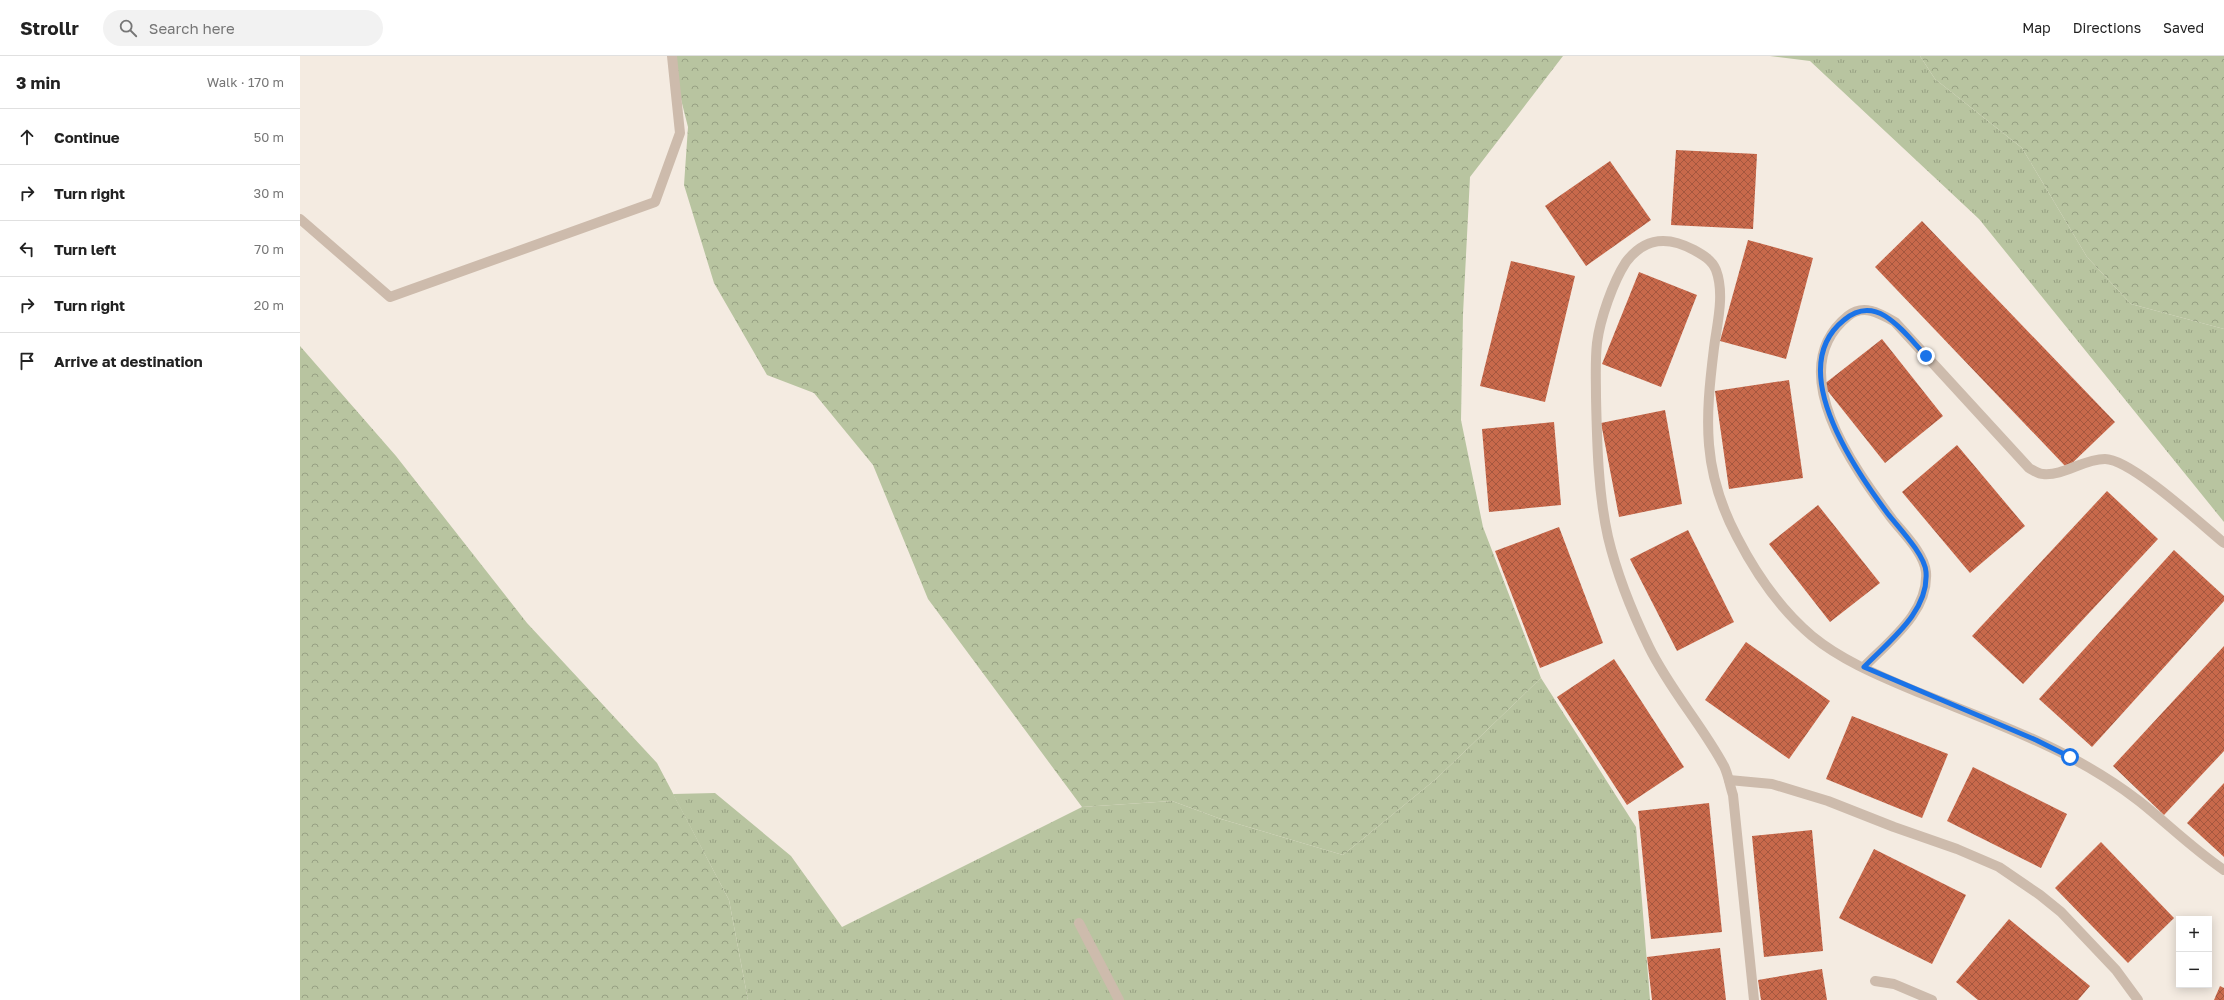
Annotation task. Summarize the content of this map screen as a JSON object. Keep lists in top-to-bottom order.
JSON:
{
  "page": {
    "header": "Strollr",
    "search": "Search here",
    "nav": ["Map", "Directions", "Saved"],
    "heading": ["3 min", "Walk · 170 m"],
    "list": [
      ["Continue", "50 m"],
      ["Turn right", "30 m"],
      ["Turn left", "70 m"],
      ["Turn right", "20 m"],
      "Arrive at destination"
    ],
    "map_buttons": ["+", "−"]
  }
}
